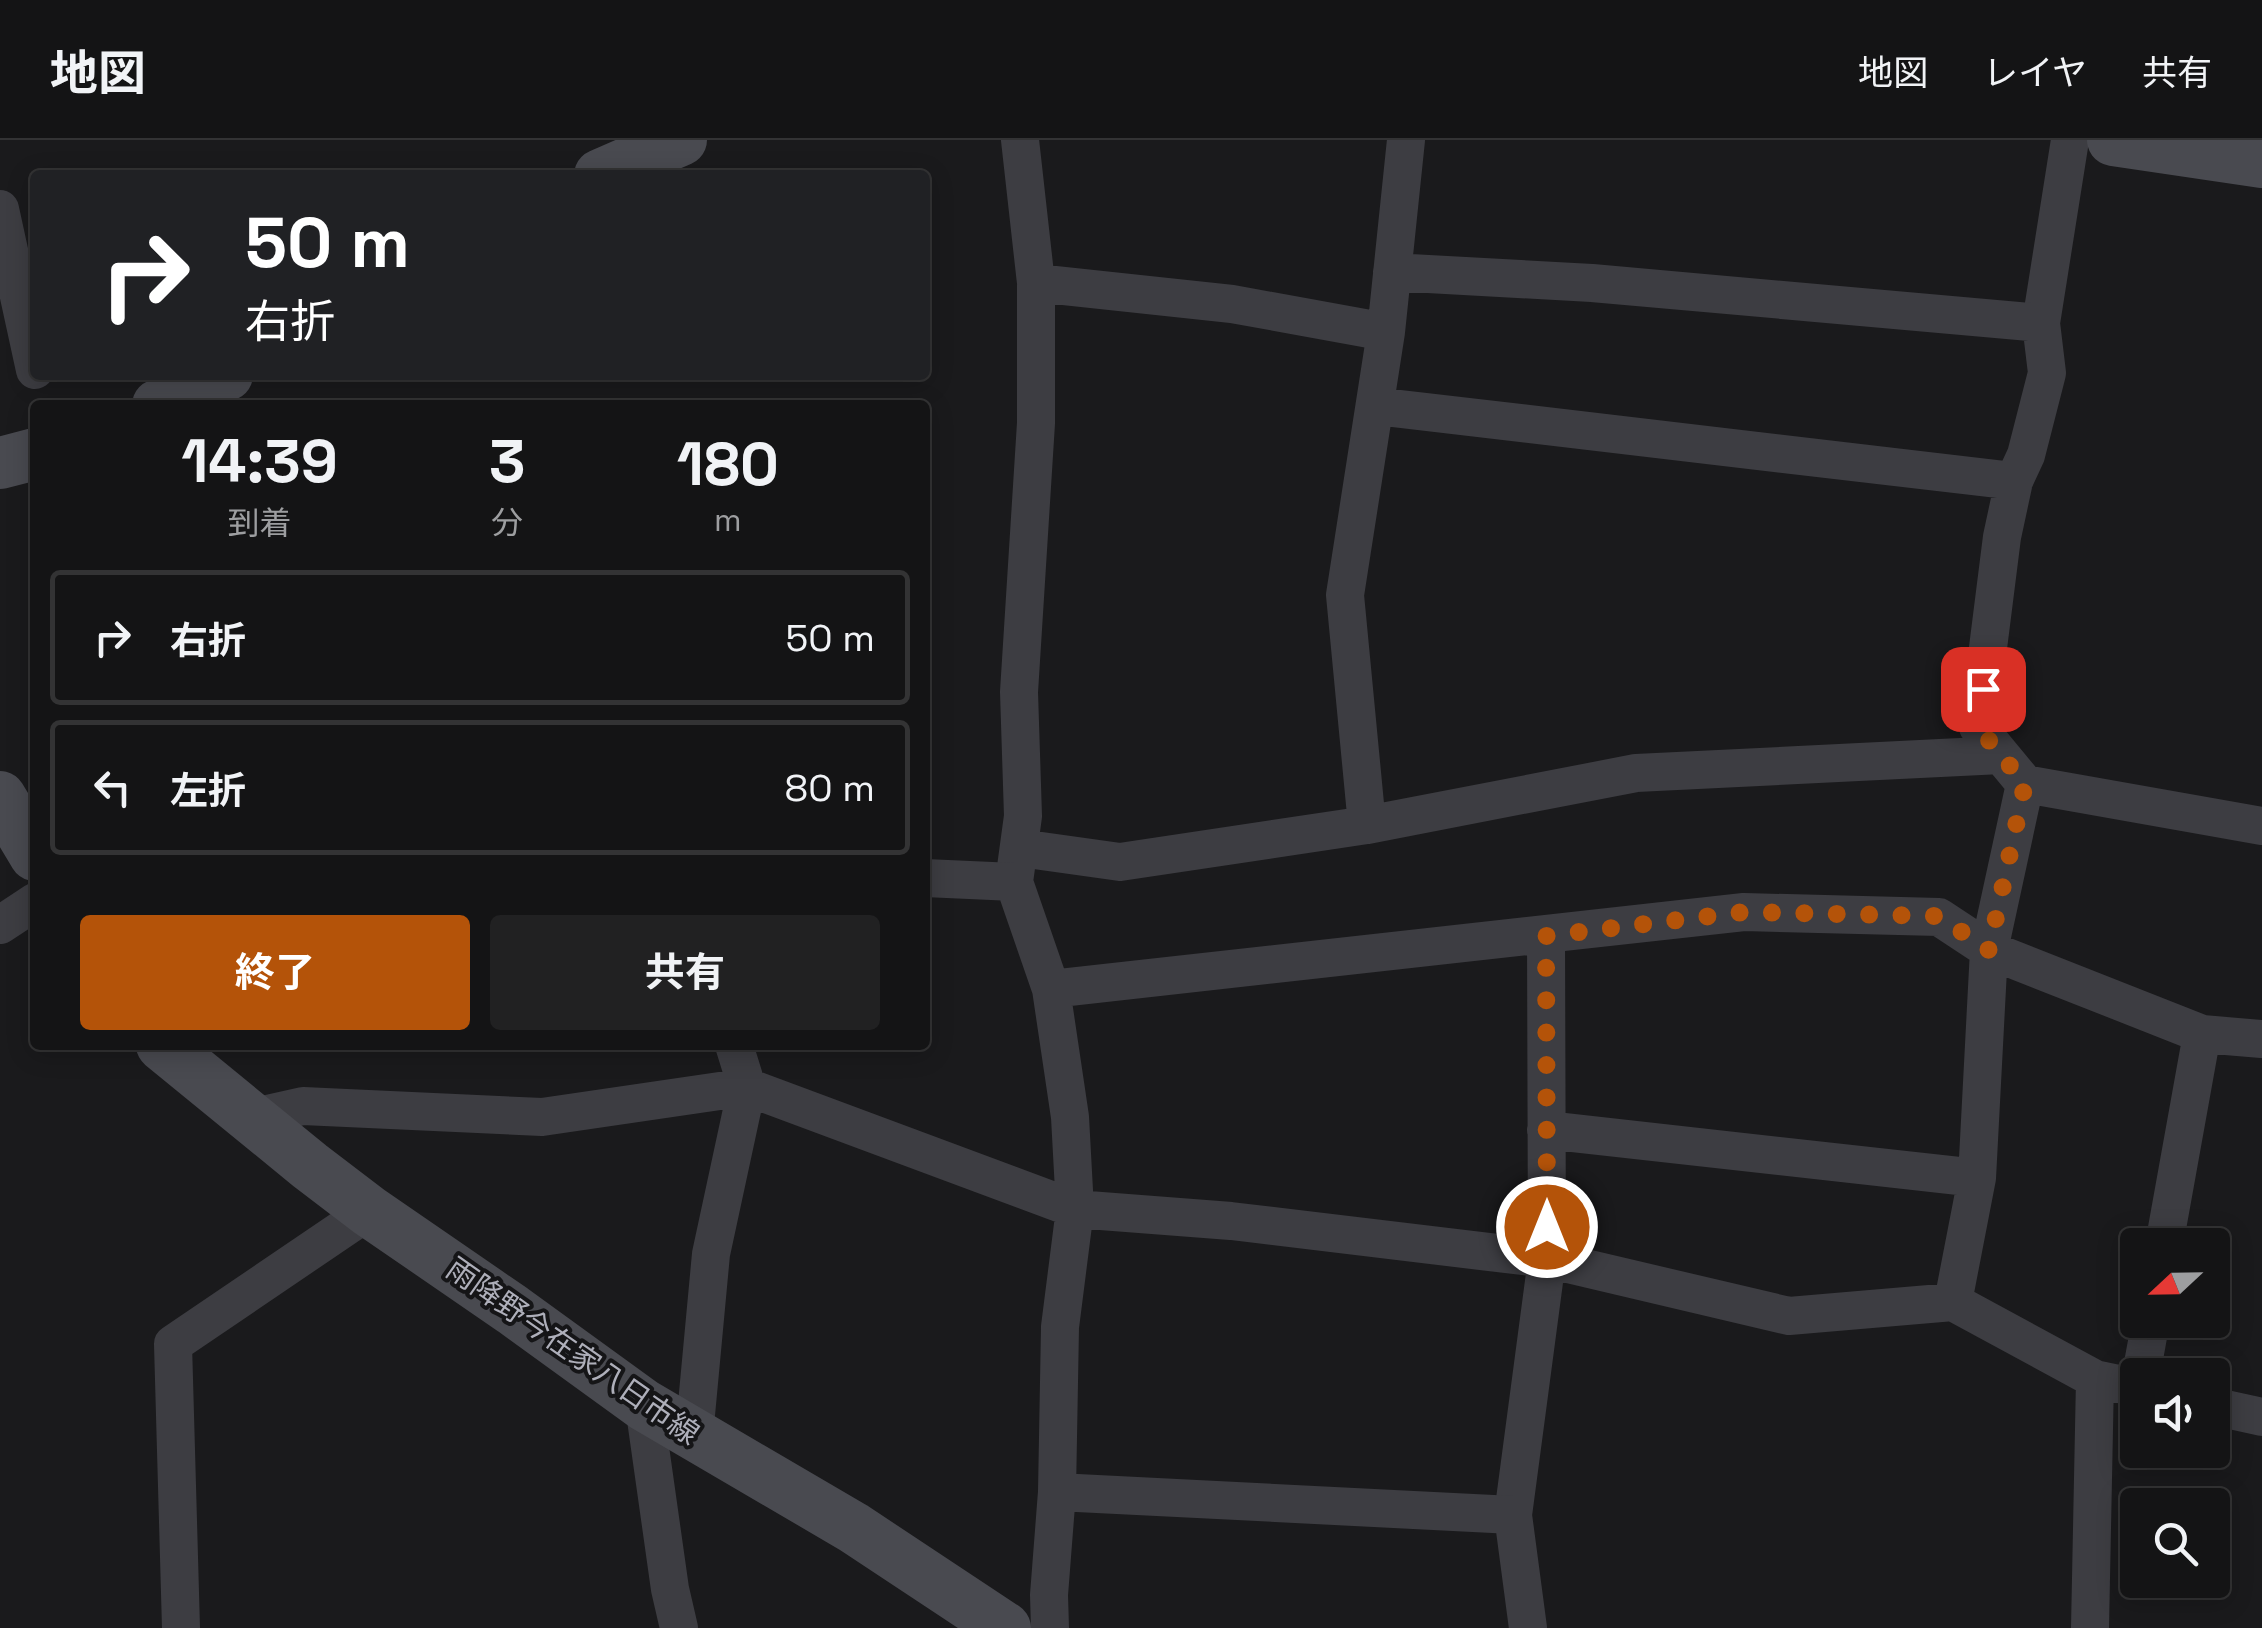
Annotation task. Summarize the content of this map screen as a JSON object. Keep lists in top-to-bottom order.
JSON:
{
  "streets": {
    "main road": ["雨降野今在家八日市線"]
  },
  "north": "left",
  "page": {
    "header": "地図",
    "nav": ["地図", "レイヤ", "共有"],
    "turn": ["50 m", "右折"],
    "eta": [
      "14:39",
      "到着",
      "3",
      "分",
      "180",
      "m"
    ],
    "list": [
      {
        "name": "右折",
        "value": "50 m"
      },
      {
        "name": "左折",
        "value": "80 m"
      }
    ],
    "buttons": ["終了", "共有"]
  }
}
